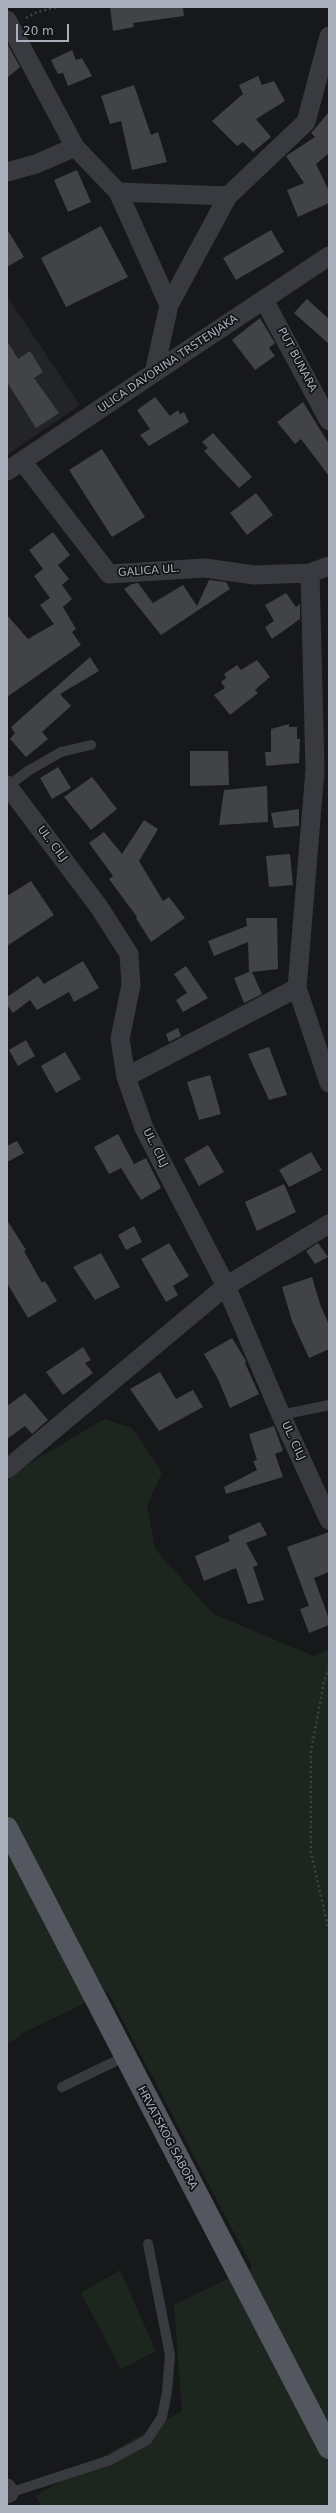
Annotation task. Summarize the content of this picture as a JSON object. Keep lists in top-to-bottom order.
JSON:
{
  "streets": {
    "main road": ["HRVATSKOG SABORA"],
    "street": [
      "PUT BUNARA",
      "ULICA DAVORINA TRSTENJAKA",
      "GALICA UL.",
      "UL. CILJ"
    ]
  },
  "crossings": [
    ["PUT BUNARA", "ULICA DAVORINA TRSTENJAKA"],
    ["ULICA DAVORINA TRSTENJAKA", "GALICA UL."]
  ],
  "scale_bar": "20 m"
}
